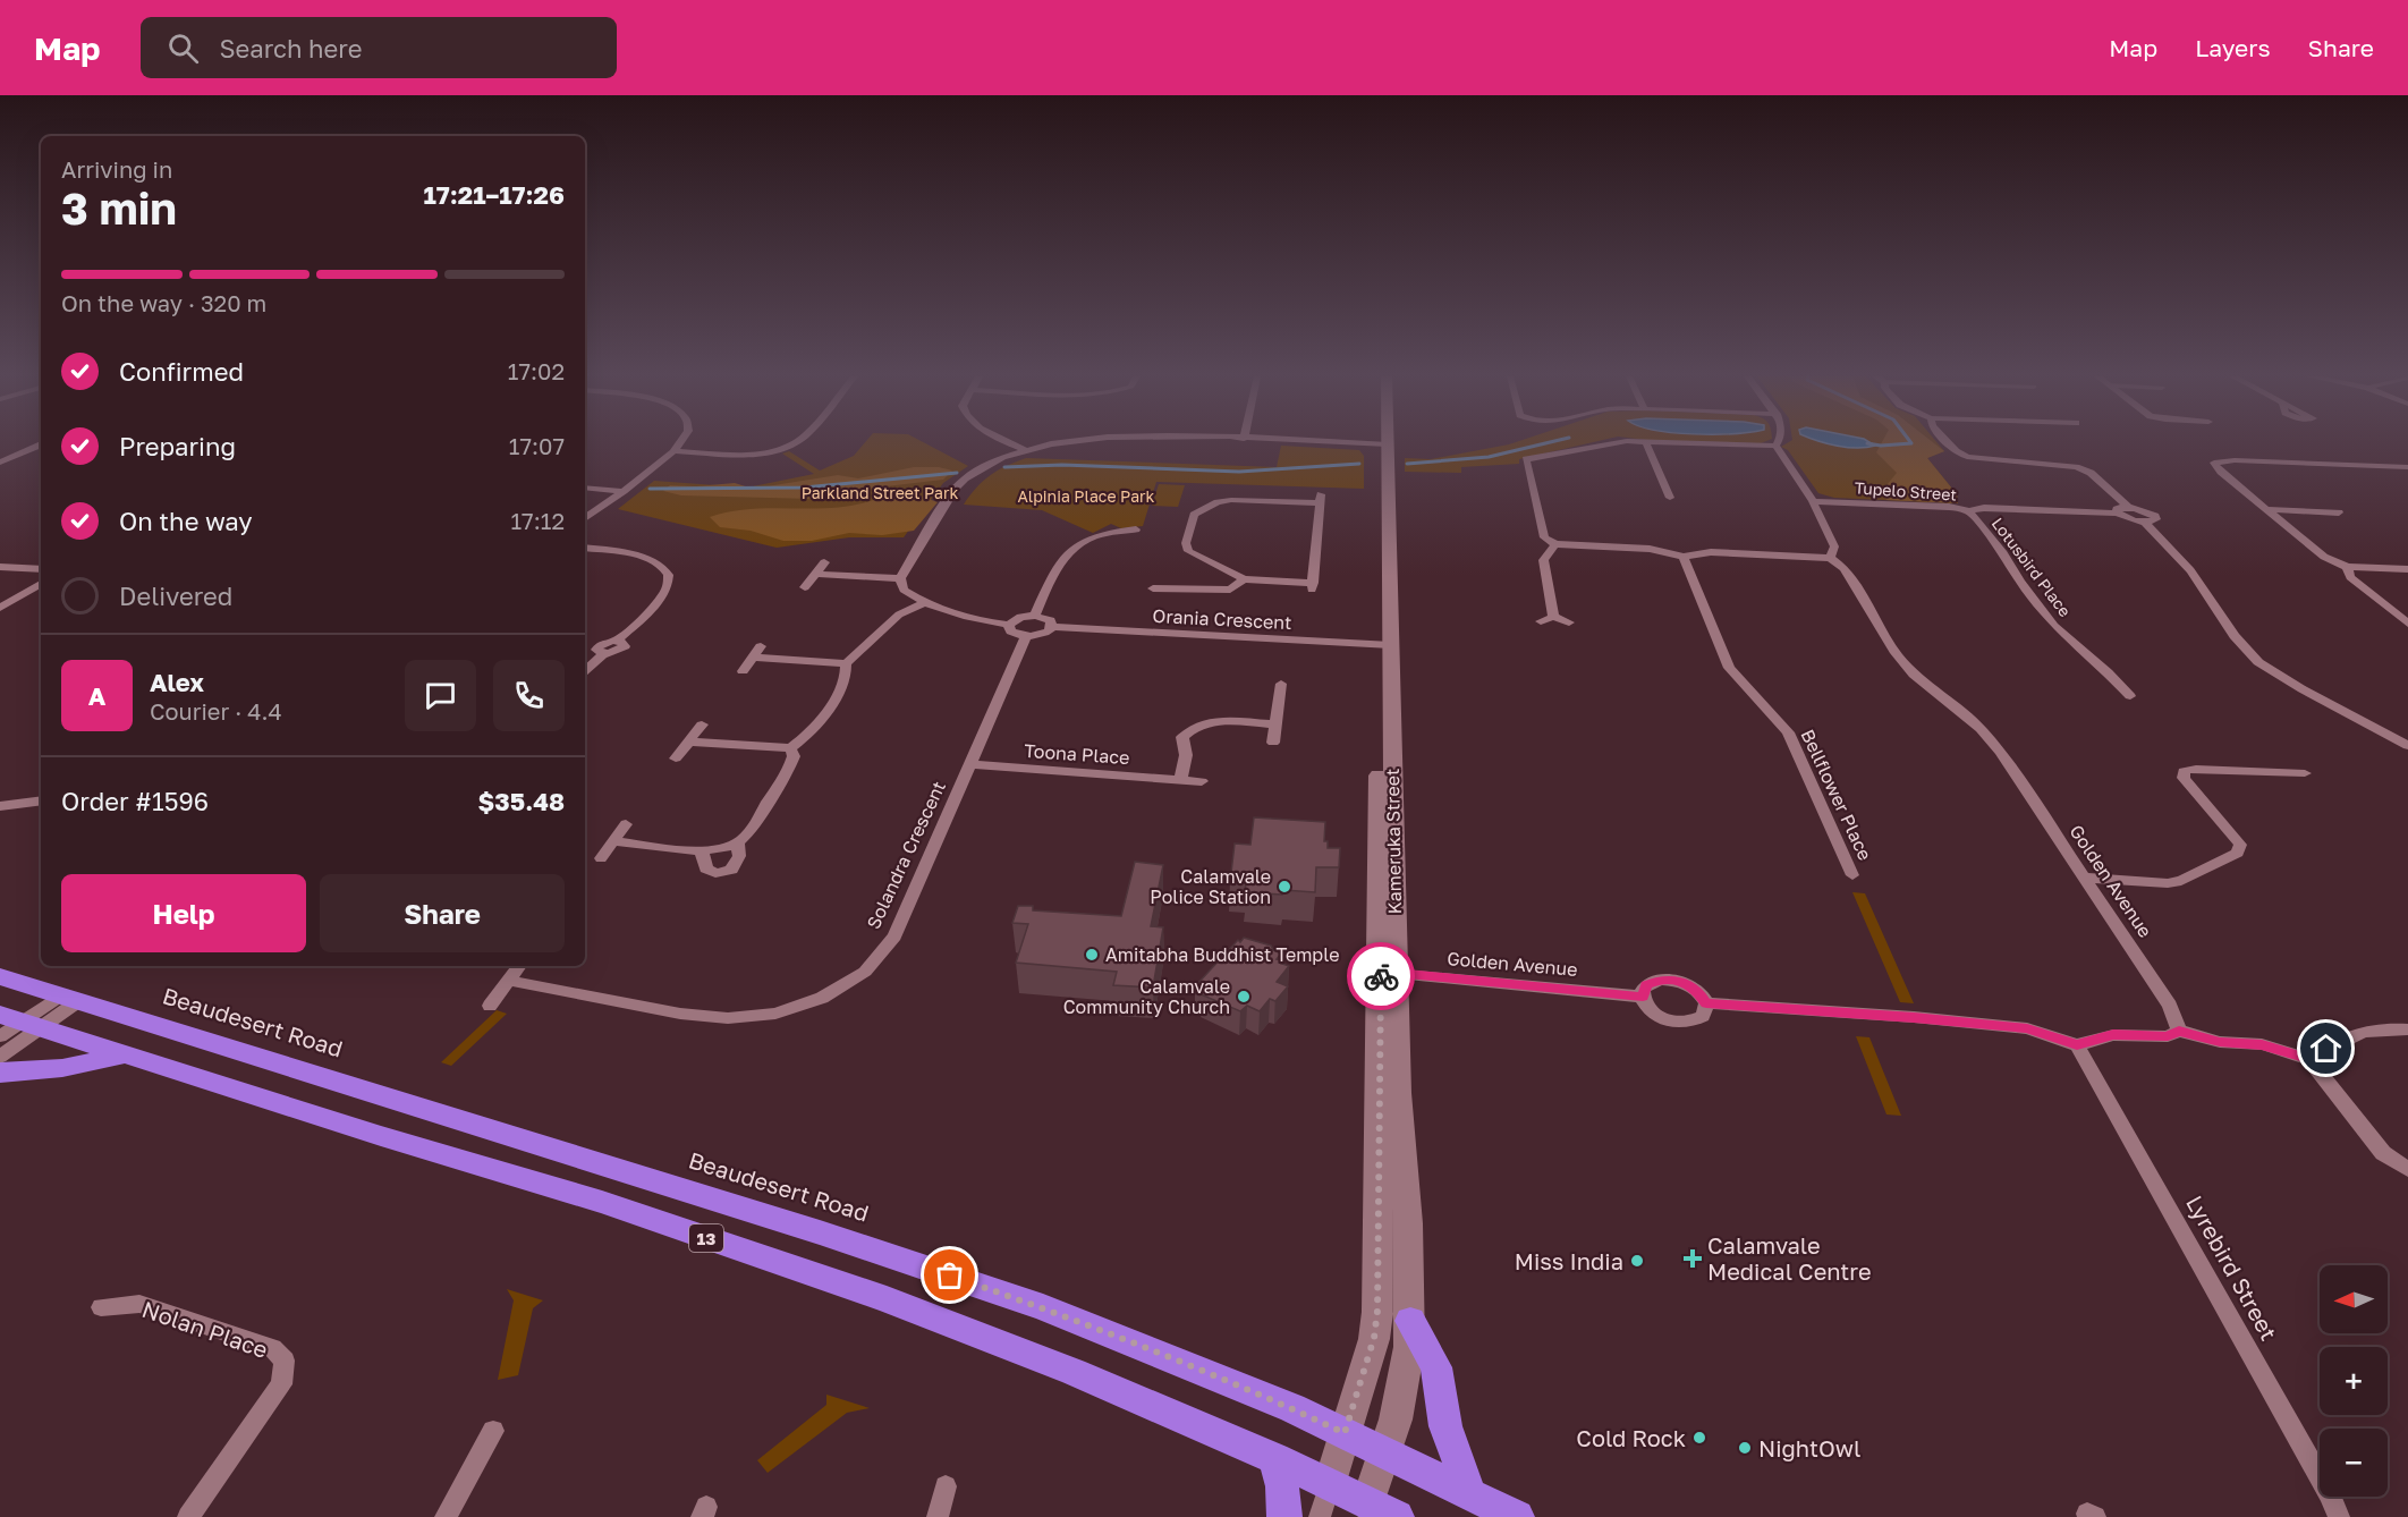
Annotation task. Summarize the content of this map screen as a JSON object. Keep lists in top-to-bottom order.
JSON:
{
  "streets": {
    "highway": ["Beaudesert Road", "13"],
    "street": [
      "Tupelo Street",
      "Lotusbird Place",
      "Orania Crescent",
      "Toona Place",
      "Bellflower Place",
      "Kameruka Street",
      "Solandra Crescent",
      "Golden Avenue",
      "Lyrebird Street",
      "Nolan Place"
    ]
  },
  "crossings": [
    ["Tupelo Street", "Lotusbird Place"],
    ["Orania Crescent", "Kameruka Street"],
    ["Toona Place", "Solandra Crescent"],
    ["Kameruka Street", "Golden Avenue"],
    ["Kameruka Street", "Beaudesert Road"],
    ["Kameruka Street", "13"]
  ],
  "parks": ["Parkland Street Park", "Alpinia Place Park"],
  "places": {
    "other": [
      "Calamvale Police Station",
      "Amitabha Buddhist Temple",
      "Calamvale Community Church",
      "Miss India",
      "Cold Rock",
      "NightOwl"
    ],
    "health": ["Calamvale Medical Centre"]
  },
  "north": "left",
  "page": {
    "header": "Map",
    "search": "Search here",
    "nav": ["Map", "Layers", "Share"],
    "heading": ["3 min", "Arriving in", "17:21–17:26"],
    "panel": [
      "Alex",
      "Courier · 4.4",
      "Order #1596",
      "$35.48"
    ],
    "bar": "On the way · 320 m",
    "list": [
      ["Confirmed", "17:02"],
      ["Preparing", "17:07"],
      ["On the way", "17:12"],
      "Delivered"
    ],
    "round": "A",
    "buttons": ["Help", "Share"],
    "map_buttons": ["+", "−"]
  }
}
